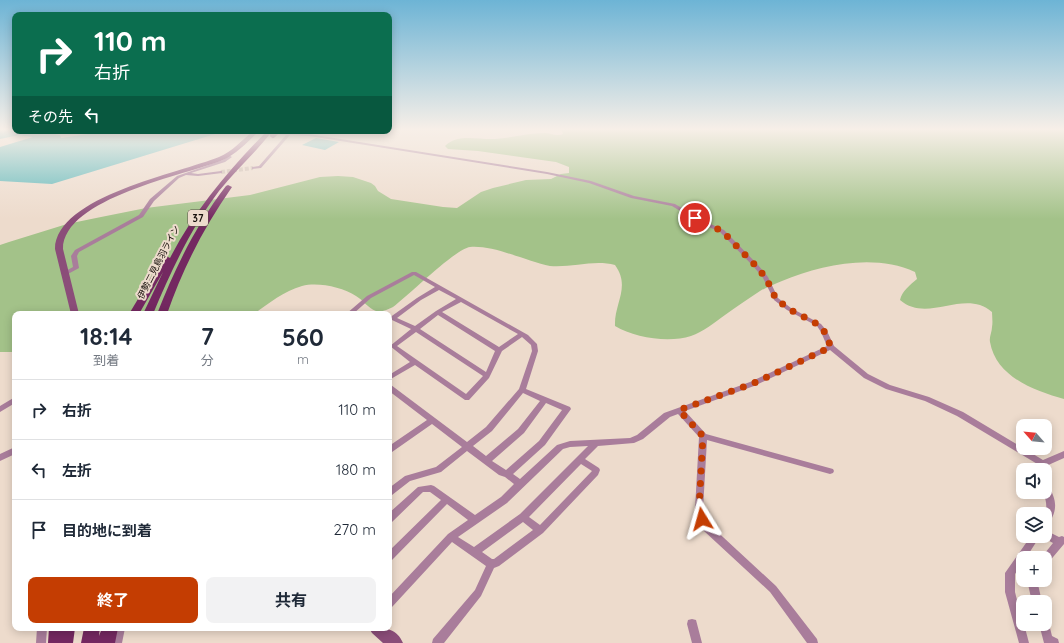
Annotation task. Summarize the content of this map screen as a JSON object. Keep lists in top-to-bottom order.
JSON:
{
  "streets": {
    "main road": ["37", "伊勢二見鳥羽ライン"]
  },
  "north": "top left",
  "page": {
    "turn": ["110 m", "右折"],
    "then": "その先",
    "eta": [
      "18:14",
      "到着",
      "7",
      "分",
      "560",
      "m"
    ],
    "list": [
      {
        "name": "右折",
        "value": "110 m"
      },
      {
        "name": "左折",
        "value": "180 m"
      },
      {
        "name": "目的地に到着",
        "value": "270 m"
      }
    ],
    "map_buttons": ["+", "−"],
    "buttons": ["終了", "共有"]
  }
}
